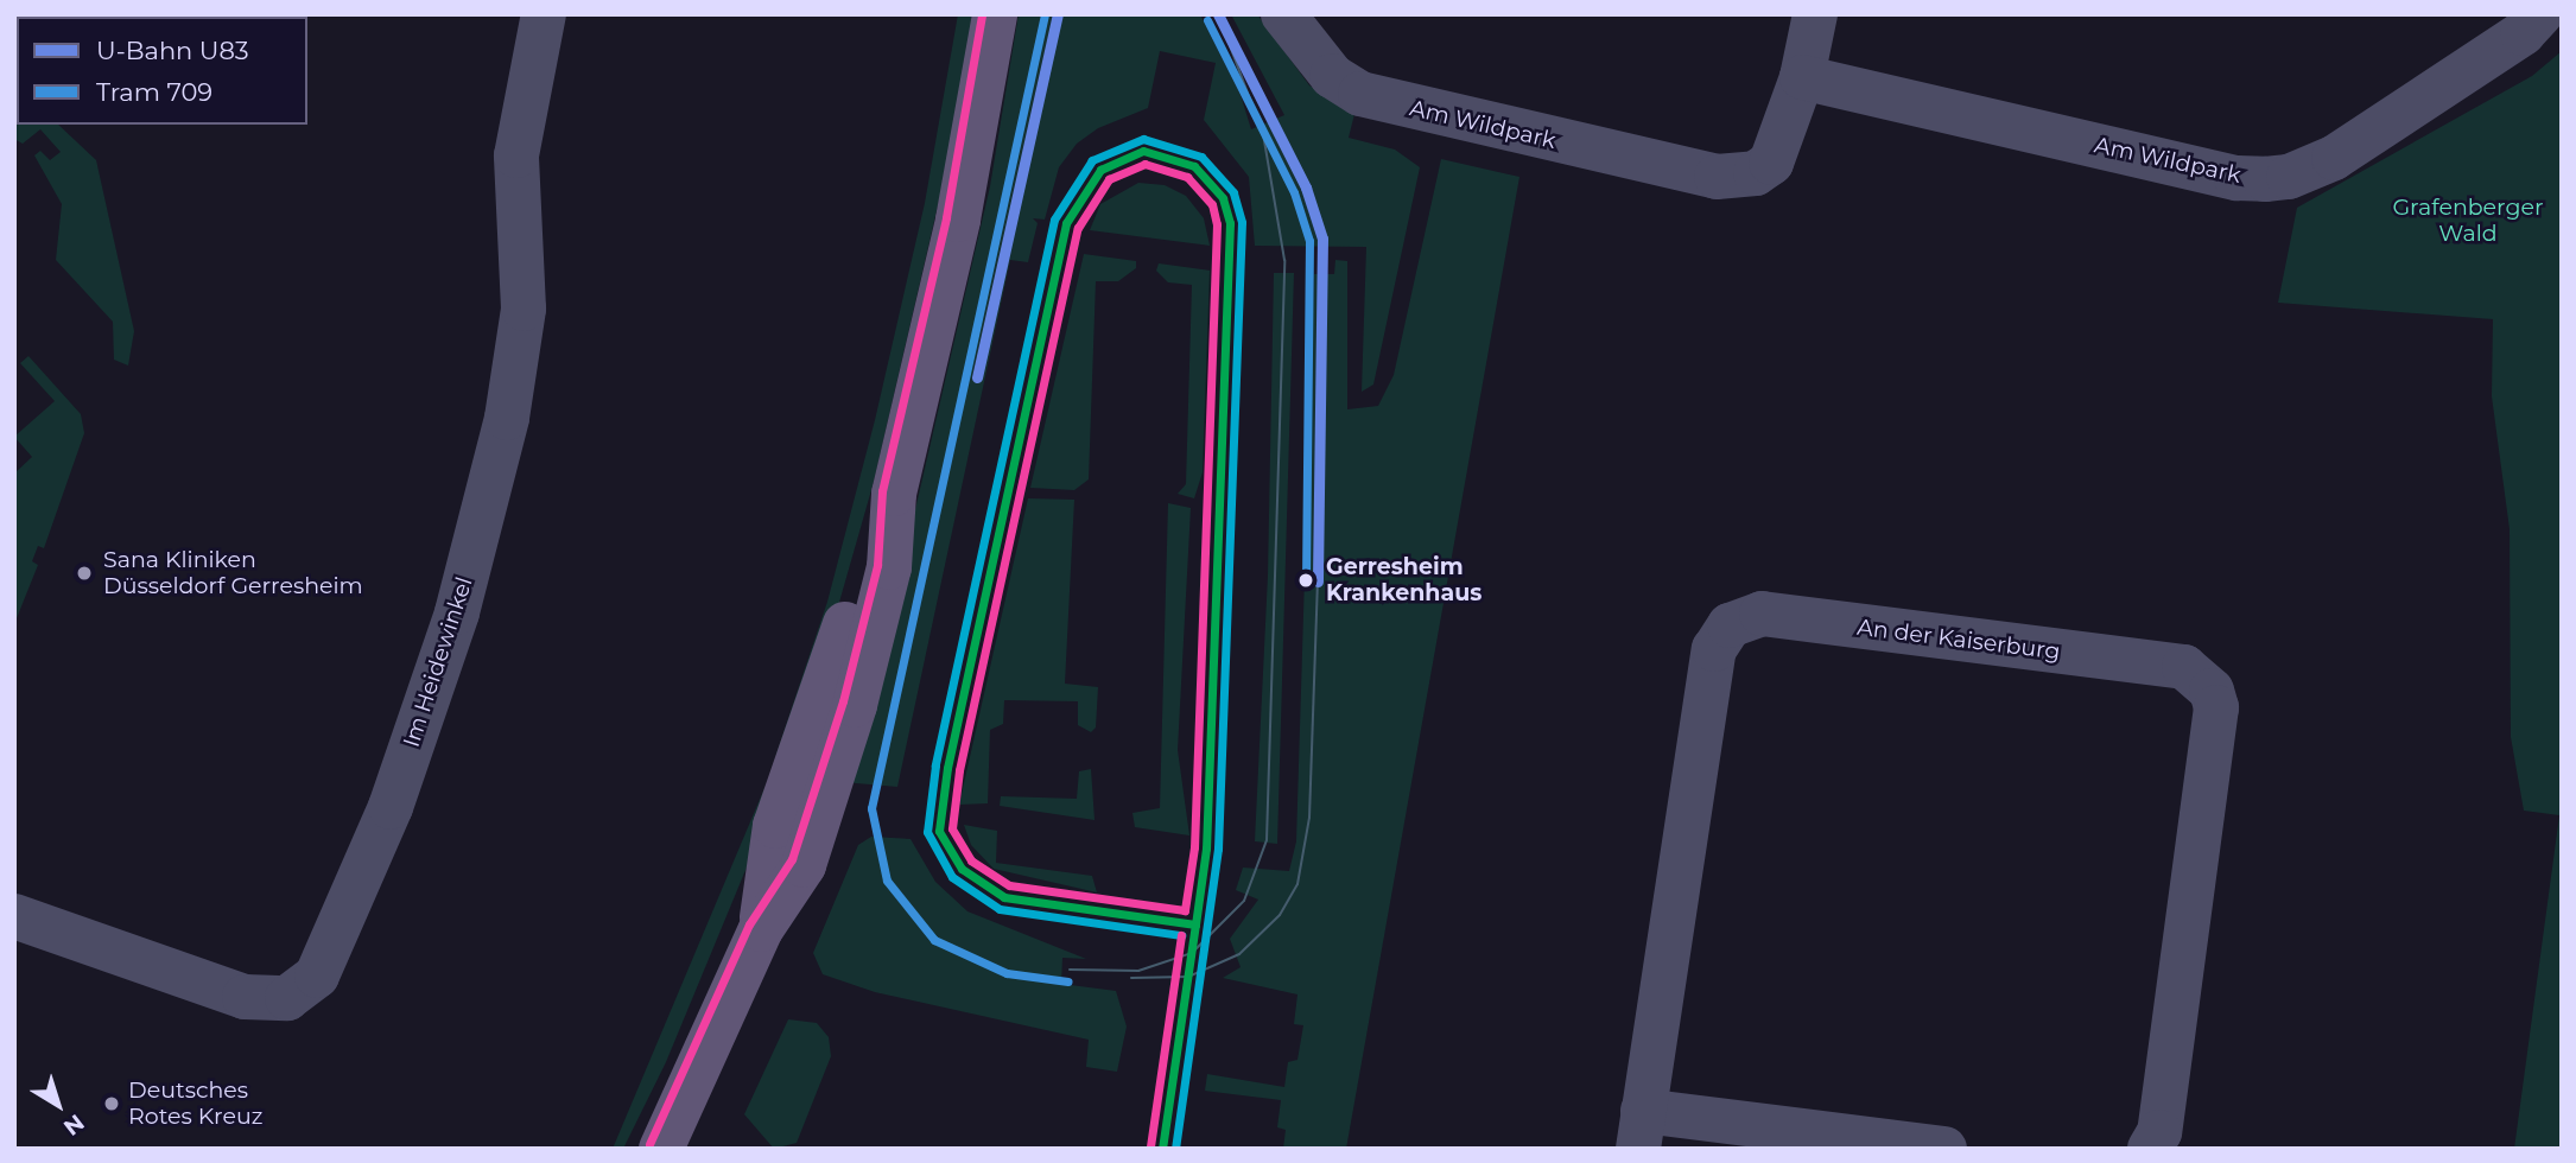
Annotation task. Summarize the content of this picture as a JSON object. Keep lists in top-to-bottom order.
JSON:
{
  "streets": {
    "street": ["Am Wildpark", "An der Kaiserburg", "Im Heidewinkel"]
  },
  "parks": ["Grafenberger Wald"],
  "places": ["Sana Kliniken Düsseldorf Gerresheim", "Gerresheim Krankenhaus", "Deutsches Rotes Kreuz"],
  "lines": ["metro line U83", "tram line 709"],
  "legend": ["U-Bahn U83", "Tram 709"],
  "north": "bottom right"
}
